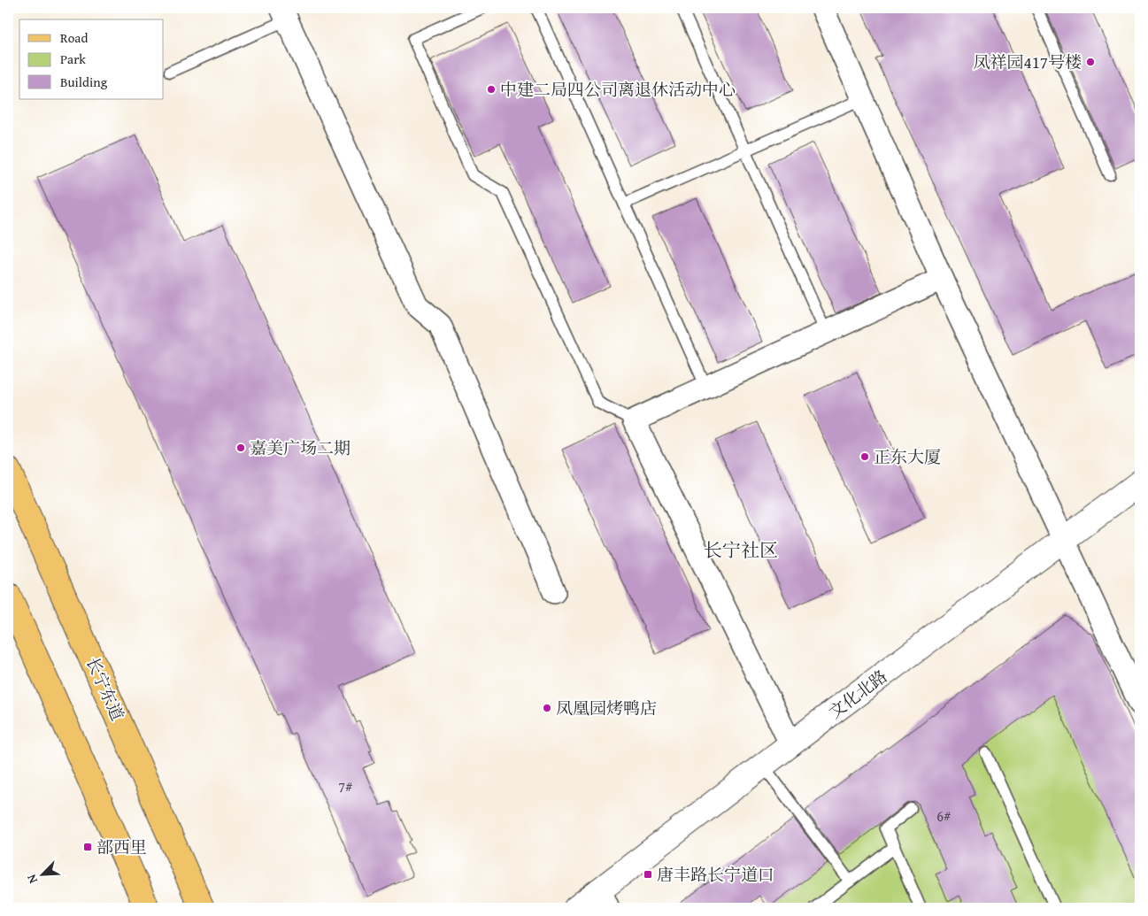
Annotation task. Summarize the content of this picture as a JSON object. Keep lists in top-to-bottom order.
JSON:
{
  "streets": {
    "main road": ["长宁东道"],
    "street": ["文化北路"]
  },
  "districts": ["长宁社区"],
  "places": {
    "other": [
      "凤祥园417号楼",
      "中建二局四公司离退休活动中心",
      "嘉美广场二期",
      "正东大厦",
      "凤凰园烤鸭店"
    ],
    "transit": ["部西里", "唐丰路长宁道口"]
  },
  "house_numbers": ["7#", "6#"],
  "legend": ["Road", "Park", "Building"],
  "north": "bottom left"
}
